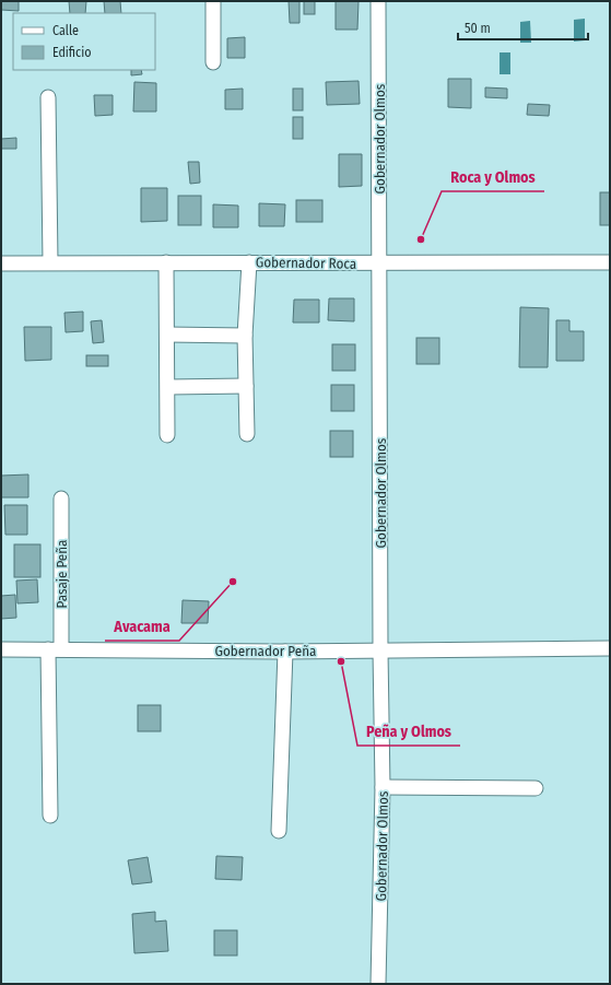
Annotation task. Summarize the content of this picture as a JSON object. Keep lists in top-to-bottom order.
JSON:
{
  "streets": {
    "street": [
      "Gobernador Olmos",
      "Gobernador Roca",
      "Pasaje Peña",
      "Gobernador Peña"
    ]
  },
  "crossings": [
    ["Gobernador Olmos", "Gobernador Roca"],
    ["Gobernador Olmos", "Gobernador Peña"],
    ["Pasaje Peña", "Gobernador Peña"]
  ],
  "places": ["Roca y Olmos", "Avacama", "Peña y Olmos"],
  "legend": ["Calle", "Edificio"],
  "scale_bar": "50 m"
}
